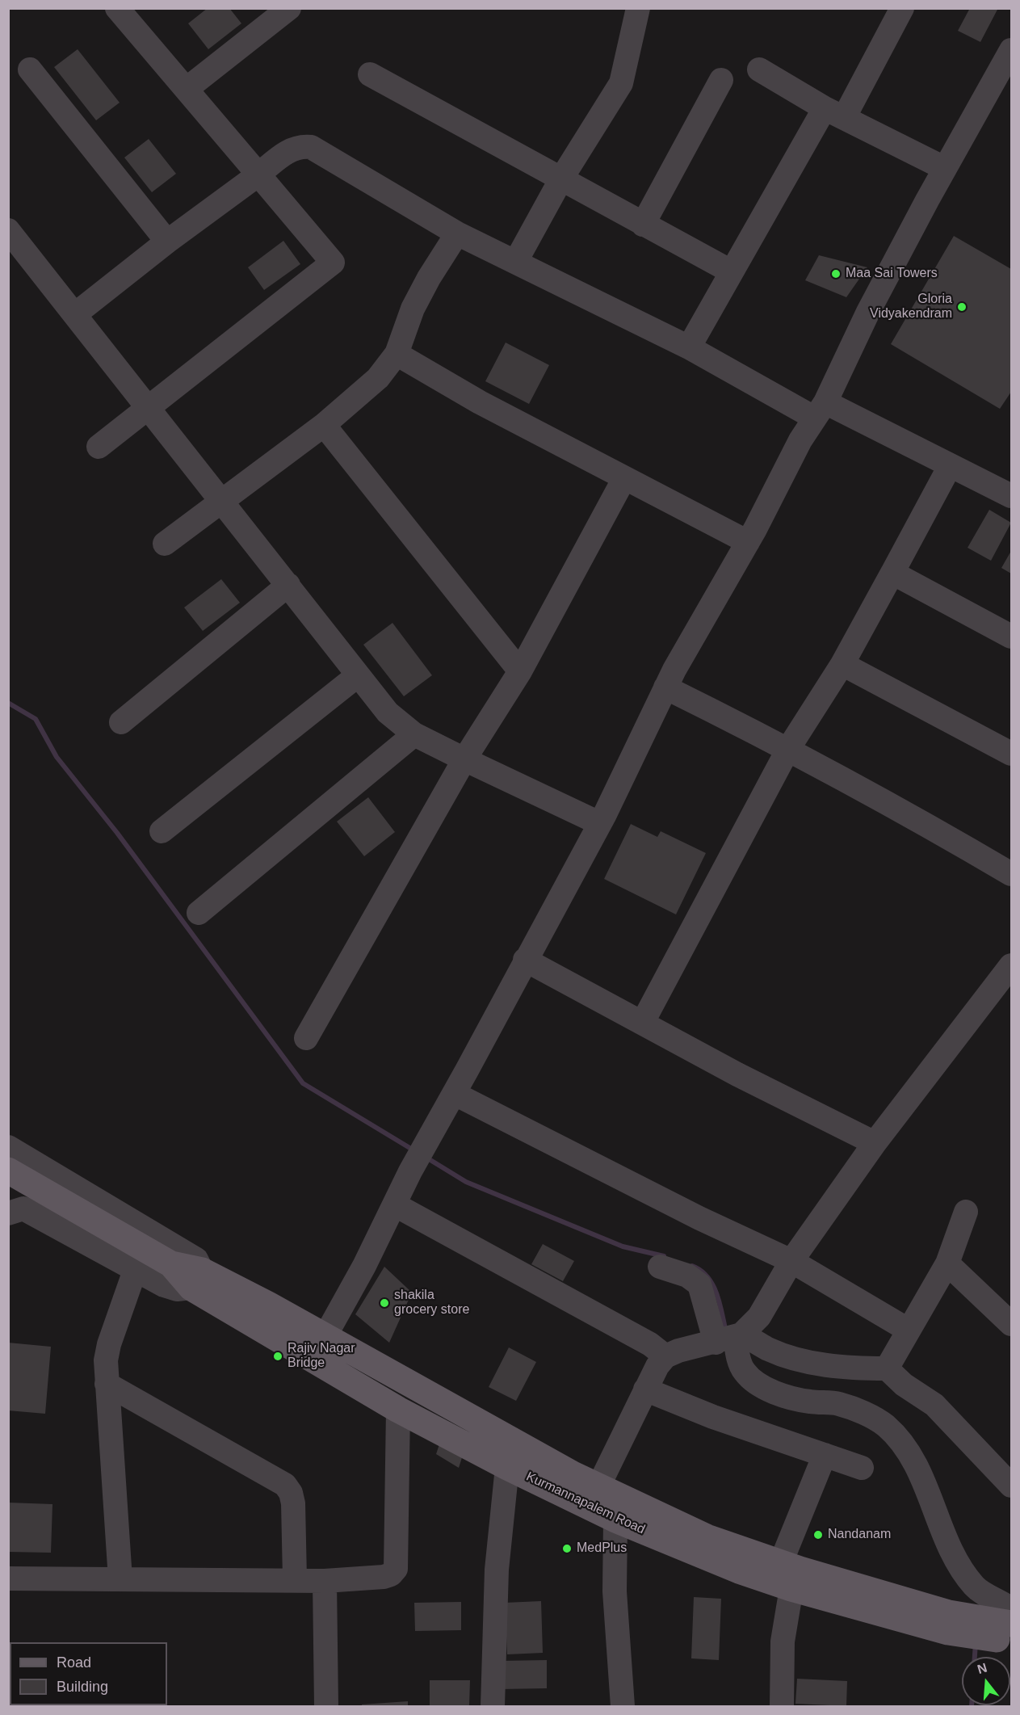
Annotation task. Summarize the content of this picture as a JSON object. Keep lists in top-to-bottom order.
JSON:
{
  "streets": {
    "main road": ["Kurmannapalem Road"]
  },
  "places": [
    "Maa Sai Towers",
    "Gloria Vidyakendram",
    "shakila grocery store",
    "Rajiv Nagar Bridge",
    "Nandanam",
    "MedPlus"
  ],
  "legend": ["Road", "Building"],
  "north": "top"
}
